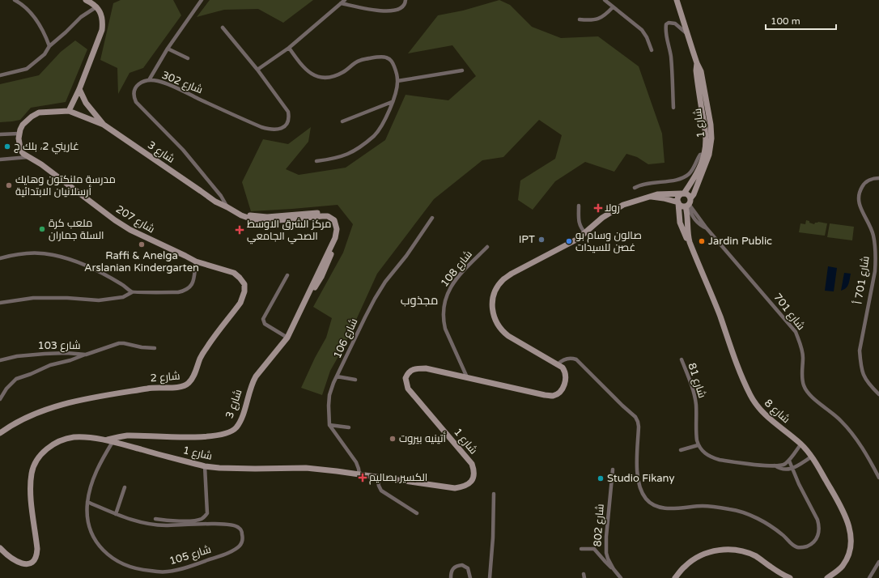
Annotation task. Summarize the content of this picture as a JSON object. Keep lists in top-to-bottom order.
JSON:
{
  "streets": {
    "street": [
      "شارع 302",
      "شارع 1",
      "شارع 3",
      "شارع 207",
      "شارع 108",
      "شارع 701 أ",
      "شارع 701",
      "شارع 106",
      "شارع 103",
      "شارع 2",
      "شارع 81",
      "شارع 8",
      "شارع 802",
      "شارع 105"
    ]
  },
  "crossings": [
    ["شارع 302", "شارع 3"],
    ["شارع 1", "شارع 3"],
    ["شارع 1", "شارع 108"],
    ["شارع 1", "شارع 701"],
    ["شارع 1", "شارع 8"],
    ["شارع 1", "شارع 105"],
    ["شارع 207", "شارع 2"],
    ["شارع 701", "شارع 8"]
  ],
  "districts": ["مجذوب"],
  "places": {
    "other": [
      "غاريني 2، بلك ج",
      "مدرسة ملنكتون وهايك أرسلانيان الابتدائية",
      "ملعب كرة السلة جماران",
      "IPT",
      "صالون وسام بو غصن للسيدات",
      "Jardin Public",
      "Raffi & Anelga Arslanian Kindergarten",
      "أتينيه بيروت",
      "Studio Fikany"
    ],
    "health": ["رولا", "مركز الشرق الاوسط الصحي الجامعي", "الكسير بصاليم"]
  },
  "scale_bar": "100 m"
}
